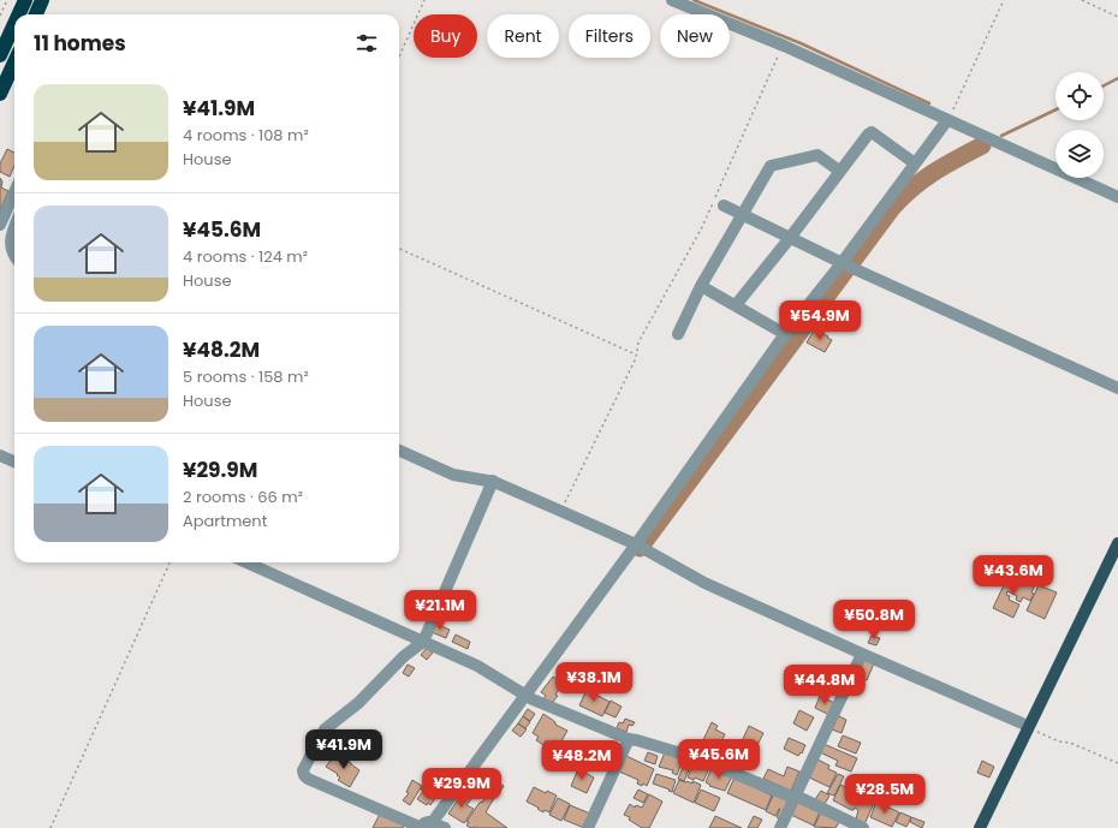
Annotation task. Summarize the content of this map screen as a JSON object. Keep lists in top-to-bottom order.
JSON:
{
  "page": {
    "chip": [
      "Buy",
      "Rent",
      "Filters",
      "New"
    ],
    "heading": "11 homes",
    "list": [
      {
        "name": "¥41.9M",
        "note": "4 rooms · 108 m² · House"
      },
      {
        "name": "¥45.6M",
        "note": "4 rooms · 124 m² · House"
      },
      {
        "name": "¥48.2M",
        "note": "5 rooms · 158 m² · House"
      },
      {
        "name": "¥29.9M",
        "note": "2 rooms · 66 m² · Apartment"
      }
    ],
    "price": [
      "¥54.9M",
      "¥43.6M",
      "¥21.1M",
      "¥50.8M",
      "¥38.1M",
      "¥44.8M",
      "¥41.9M",
      "¥45.6M",
      "¥48.2M",
      "¥29.9M",
      "¥28.5M"
    ]
  }
}
